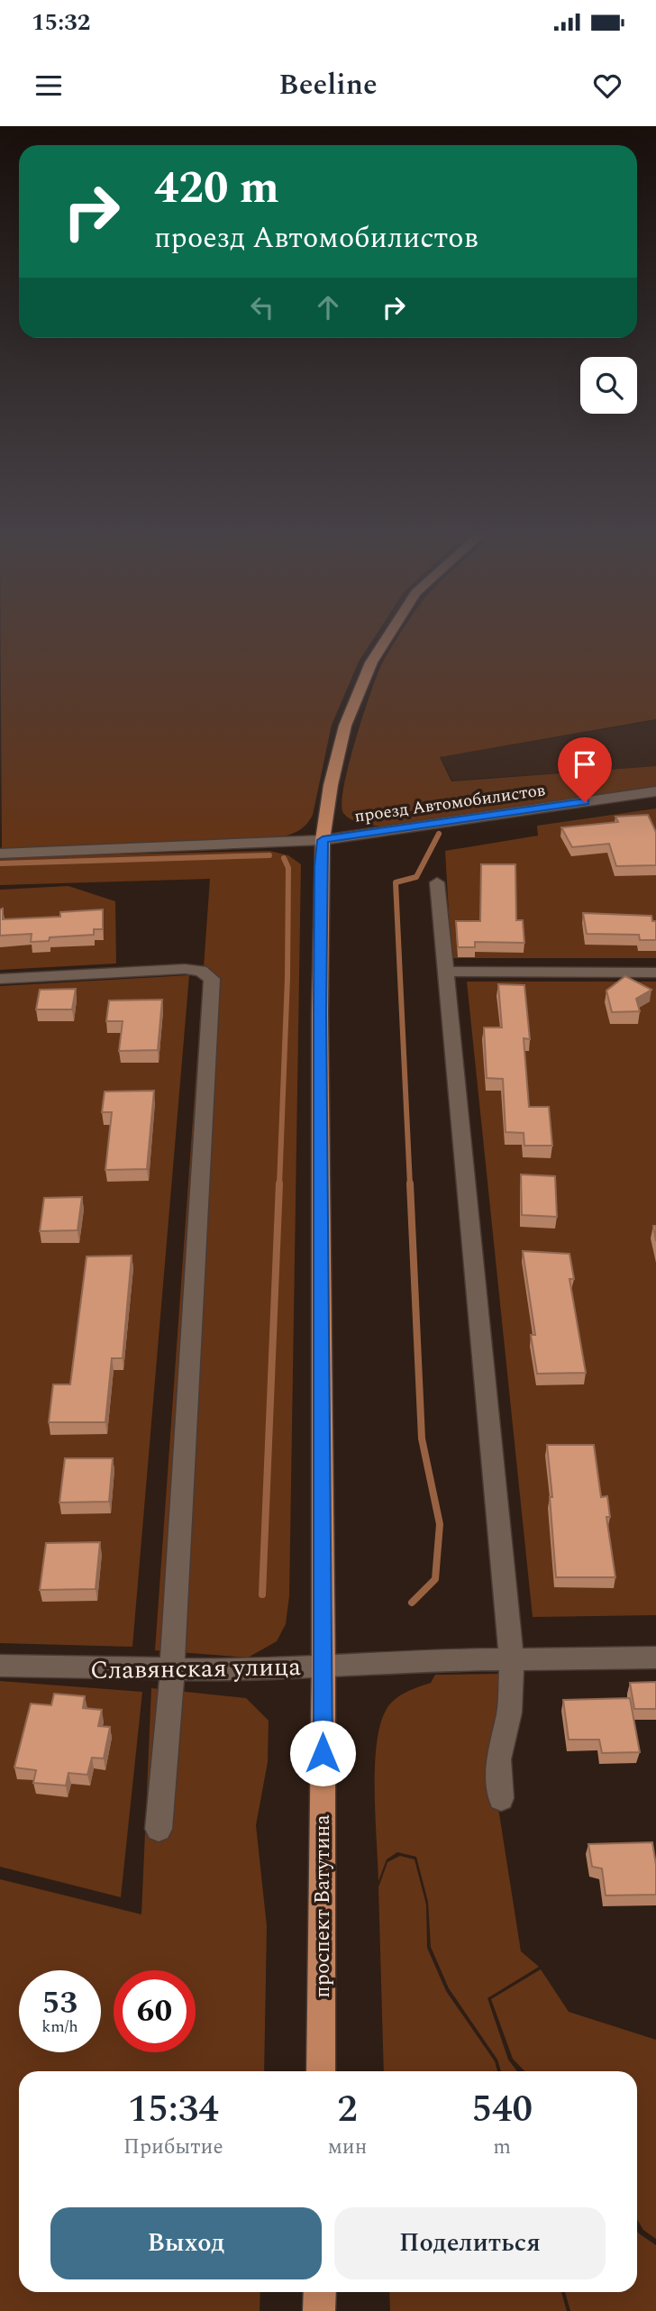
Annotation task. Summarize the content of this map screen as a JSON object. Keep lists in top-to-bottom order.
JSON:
{
  "streets": {
    "main road": ["проспект Ватутина"],
    "street": ["проезд Автомобилистов", "Славянская улица"]
  },
  "crossings": [
    ["проезд Автомобилистов", "проспект Ватутина"],
    ["Славянская улица", "проспект Ватутина"]
  ],
  "page": {
    "status": "15:32",
    "header": "Beeline",
    "turn": ["420 m", "проезд Автомобилистов"],
    "speed": "53 km/h",
    "limit": "60",
    "eta": [
      "15:34",
      "Прибытие",
      "2",
      "мин",
      "540",
      "m"
    ],
    "buttons": ["Выход", "Поделиться"]
  }
}
